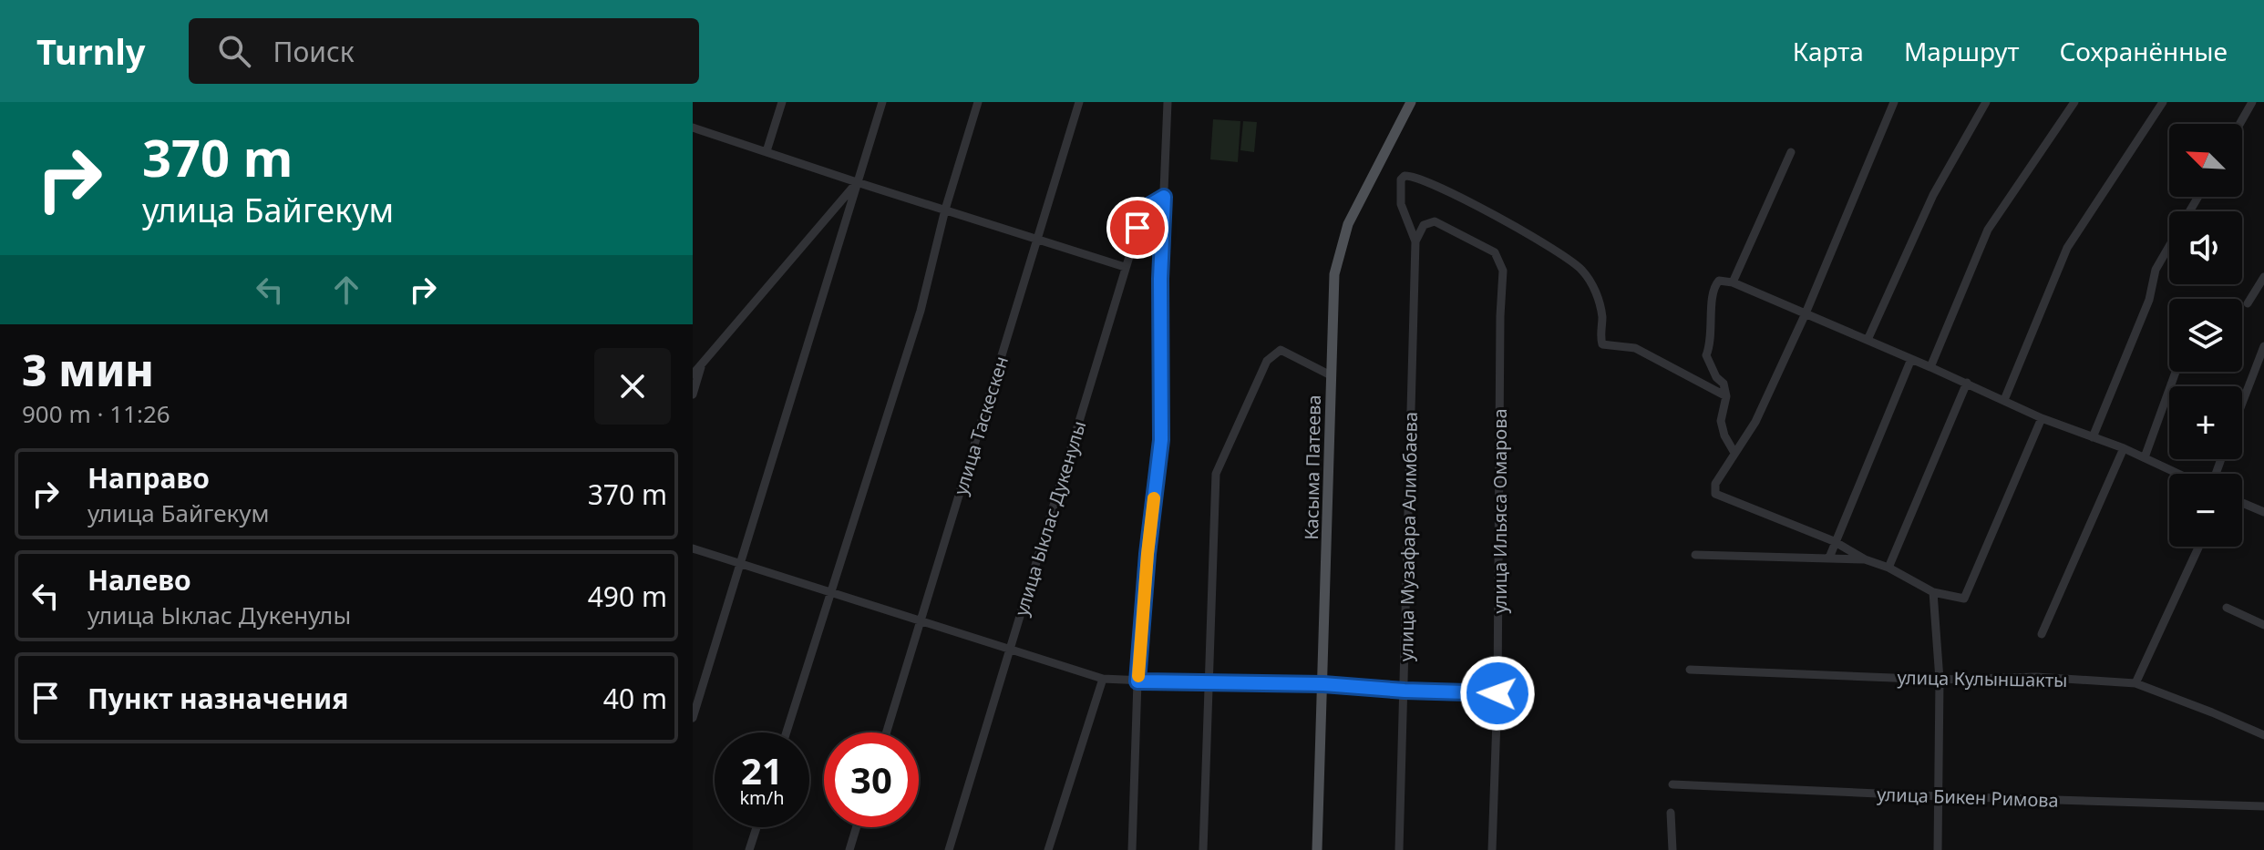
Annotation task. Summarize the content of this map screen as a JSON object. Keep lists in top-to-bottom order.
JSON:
{
  "streets": {
    "main road": ["Касыма Патеева"],
    "street": [
      "улица Таскескен",
      "улица Ильяса Омарова",
      "улица Ыклас Дукенулы",
      "улица Музафара Алимбаева",
      "улица Кулыншакты",
      "улица Бикен Римова"
    ]
  },
  "crossings": [
    ["улица Ильяса Омарова", "улица Музафара Алимбаева"]
  ],
  "north": "top left",
  "page": {
    "header": "Turnly",
    "search": "Поиск",
    "nav": ["Карта", "Маршрут", "Сохранённые"],
    "turn": ["370 m", "улица Байгекум"],
    "map_buttons": ["+", "−"],
    "heading": ["3 мин", "900 m · 11:26"],
    "list": [
      {
        "name": "Направо",
        "note": "улица Байгекум",
        "value": "370 m"
      },
      {
        "name": "Налево",
        "note": "улица Ыклас Дукенулы",
        "value": "490 m"
      },
      {
        "name": "Пункт назначения",
        "value": "40 m"
      }
    ],
    "speed": "21 km/h",
    "limit": "30"
  }
}
